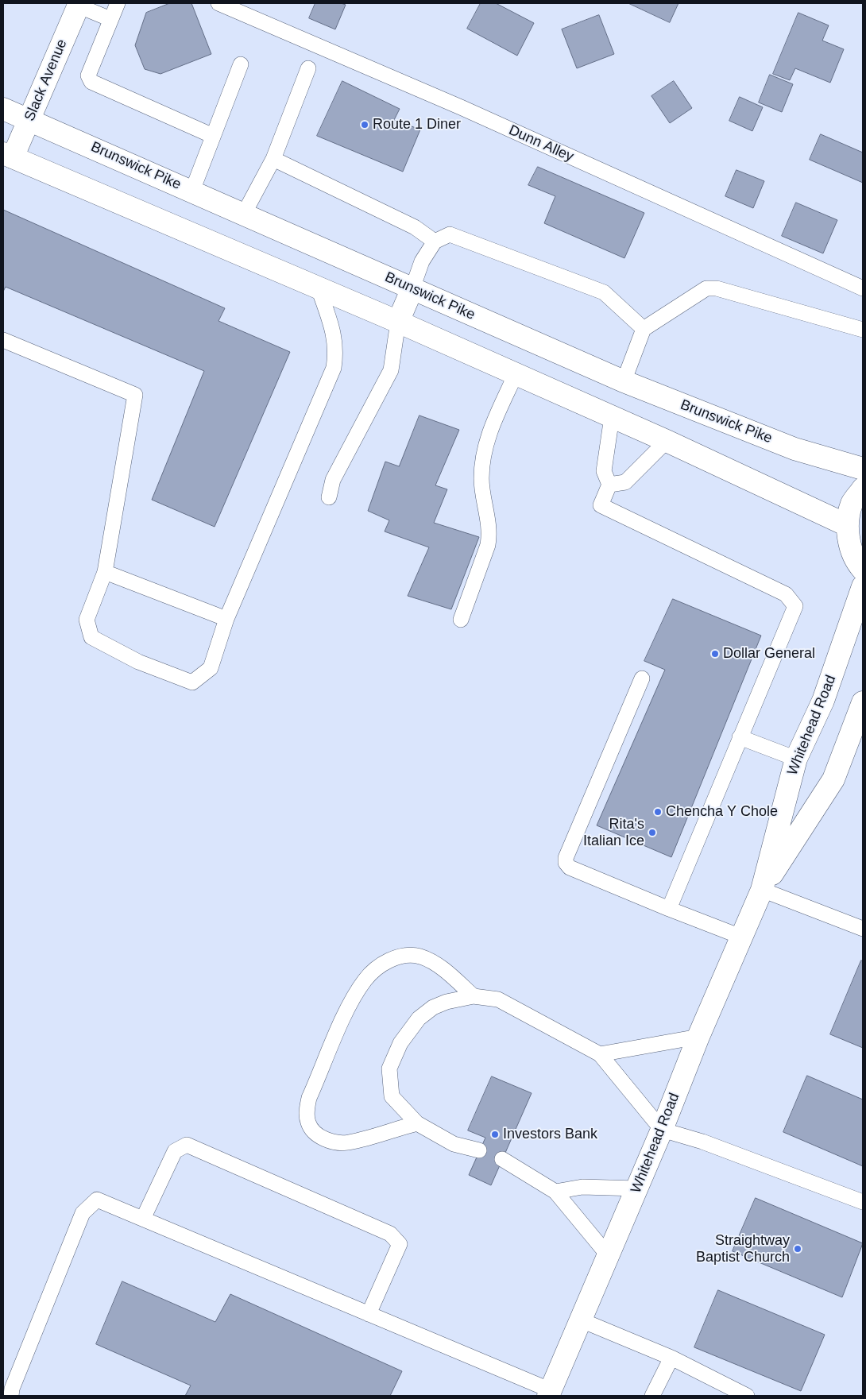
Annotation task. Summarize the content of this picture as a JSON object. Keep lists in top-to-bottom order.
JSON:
{
  "streets": {
    "main road": ["Slack Avenue", "Brunswick Pike", "Whitehead Road"],
    "lane": ["Dunn Alley"]
  },
  "crossings": [
    ["Slack Avenue", "Brunswick Pike"]
  ],
  "places": [
    "Route 1 Diner",
    "Dollar General",
    "Chencha Y Chole",
    "Rita's Italian Ice",
    "Investors Bank",
    "Straightway Baptist Church"
  ]
}
